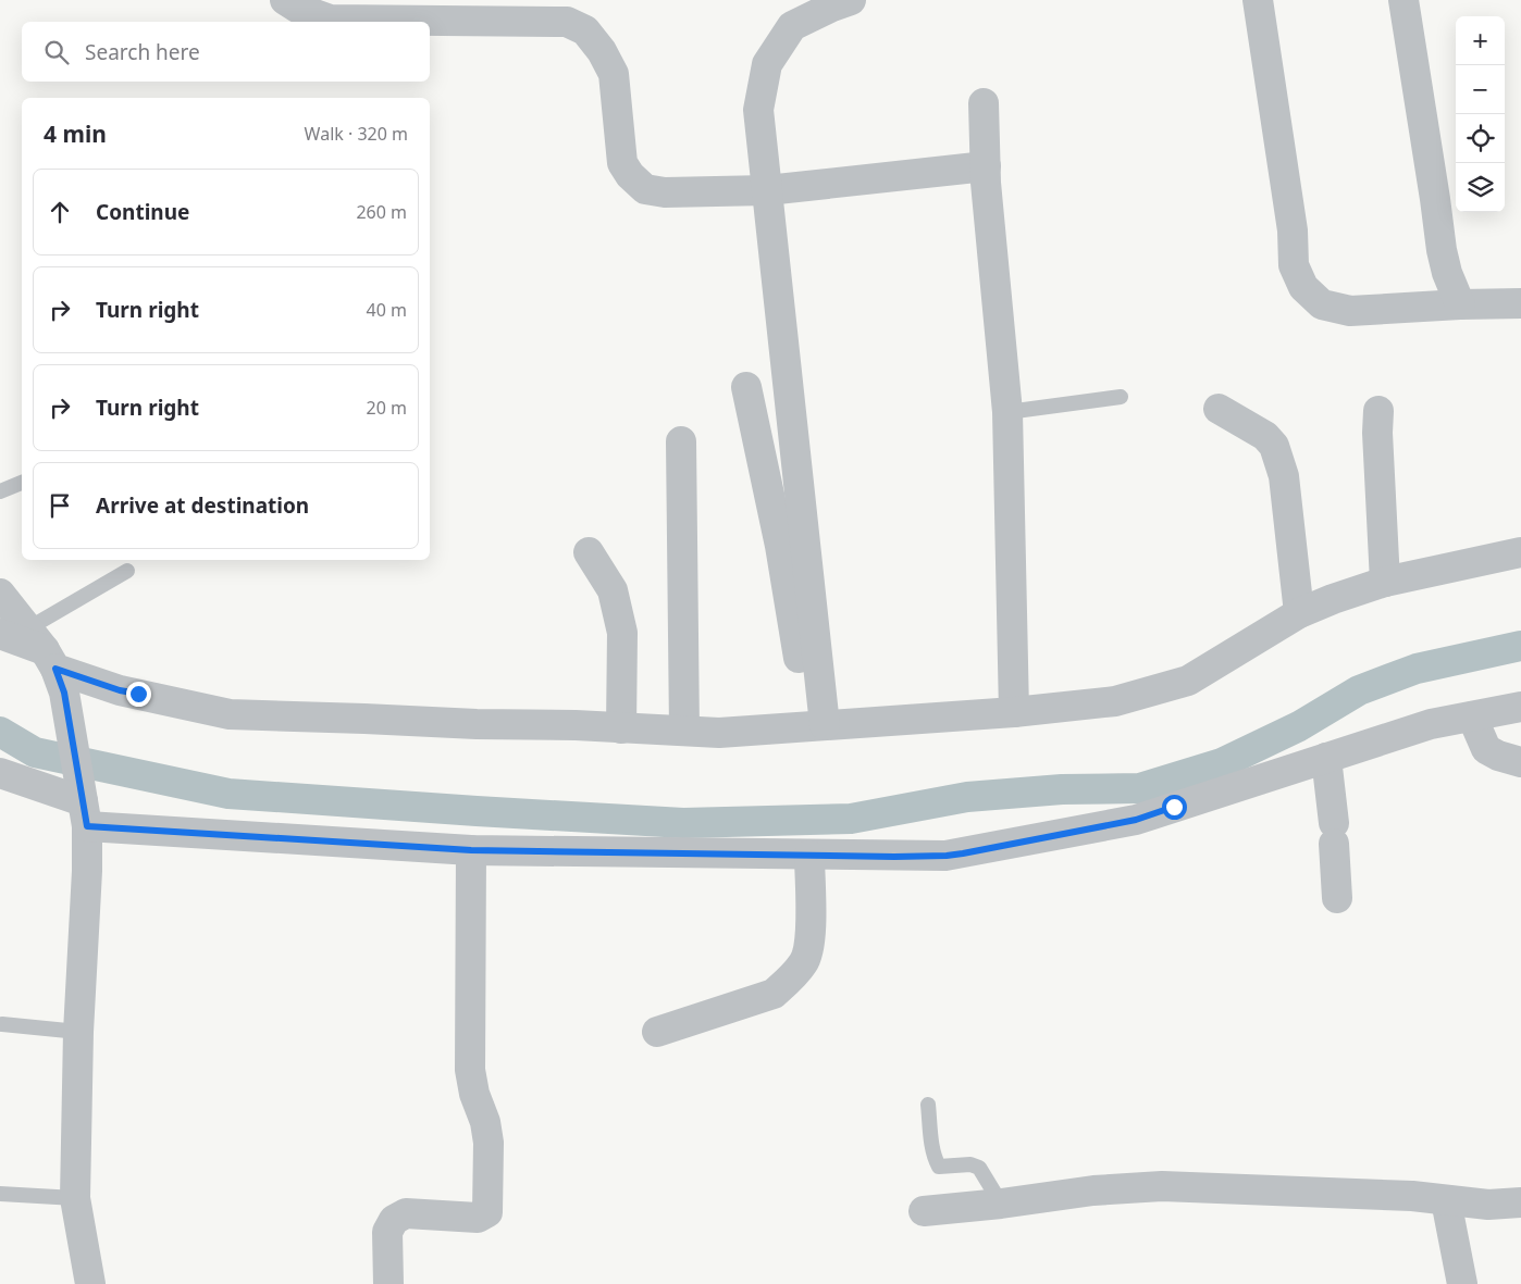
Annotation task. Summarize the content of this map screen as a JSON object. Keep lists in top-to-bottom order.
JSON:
{
  "page": {
    "map_buttons": ["+", "−"],
    "search": "Search here",
    "heading": ["4 min", "Walk · 320 m"],
    "list": [
      ["Continue", "260 m"],
      ["Turn right", "40 m"],
      ["Turn right", "20 m"],
      "Arrive at destination"
    ]
  }
}
